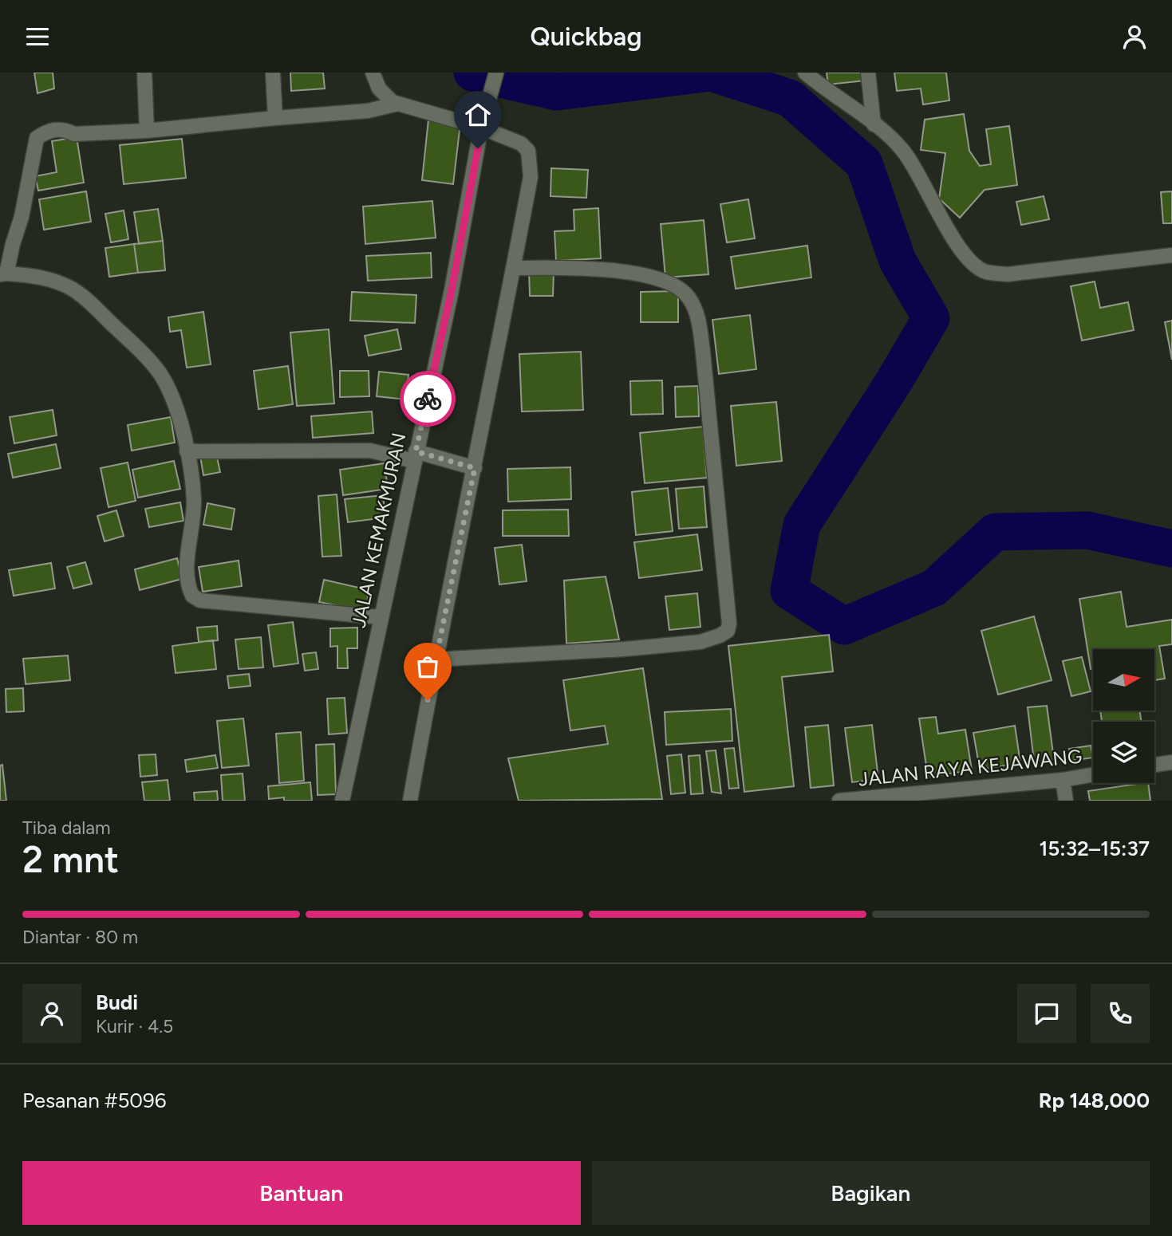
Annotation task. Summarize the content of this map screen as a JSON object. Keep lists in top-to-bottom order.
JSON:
{
  "streets": {
    "street": ["JALAN KEMAKMURAN", "JALAN RAYA KEJAWANG"]
  },
  "north": "right",
  "page": {
    "header": "Quickbag",
    "heading": ["2 mnt", "Tiba dalam", "15:32–15:37"],
    "panel": [
      "Budi",
      "Kurir · 4.5",
      "Pesanan #5096",
      "Rp 148,000"
    ],
    "bar": "Diantar · 80 m",
    "buttons": ["Bantuan", "Bagikan"]
  }
}
